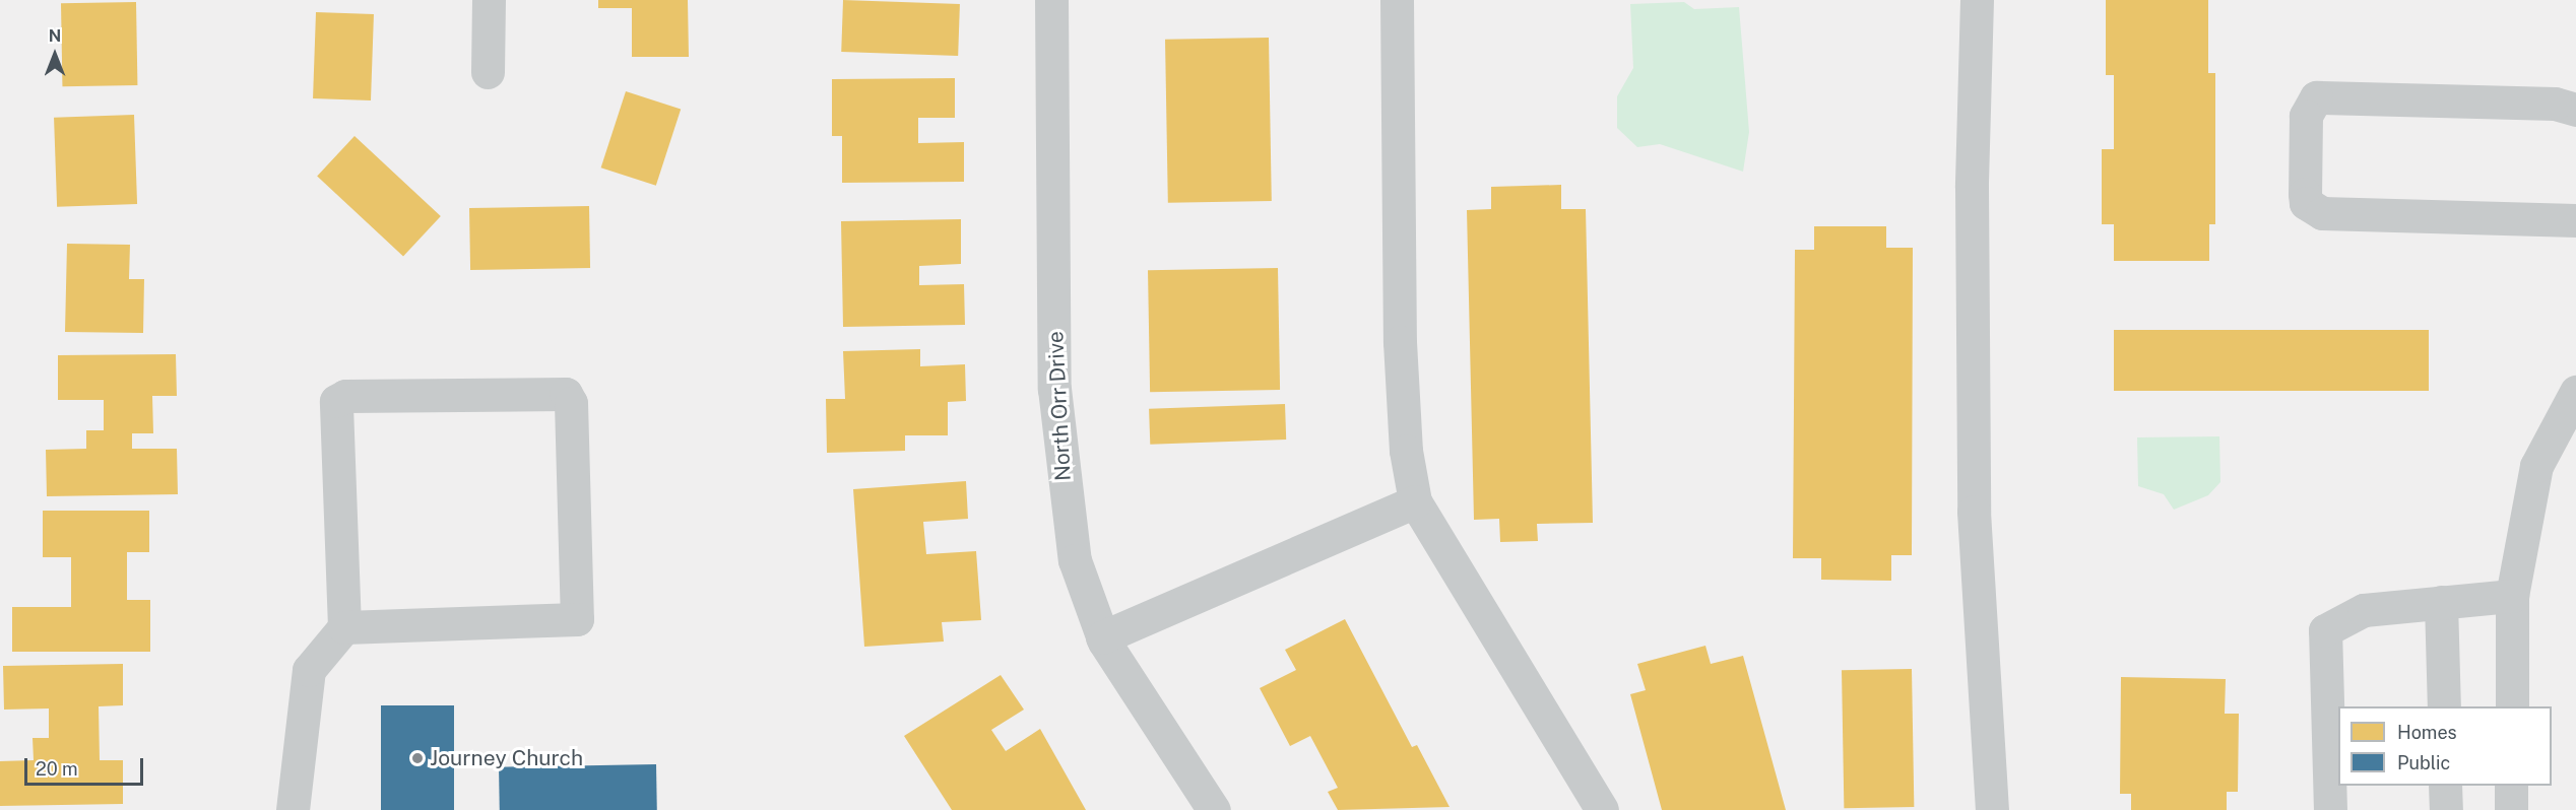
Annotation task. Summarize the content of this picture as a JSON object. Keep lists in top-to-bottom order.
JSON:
{
  "streets": {
    "street": ["North Orr Drive"]
  },
  "places": ["Journey Church"],
  "legend": ["Homes", "Public"],
  "scale_bar": "20 m",
  "north": "top"
}
